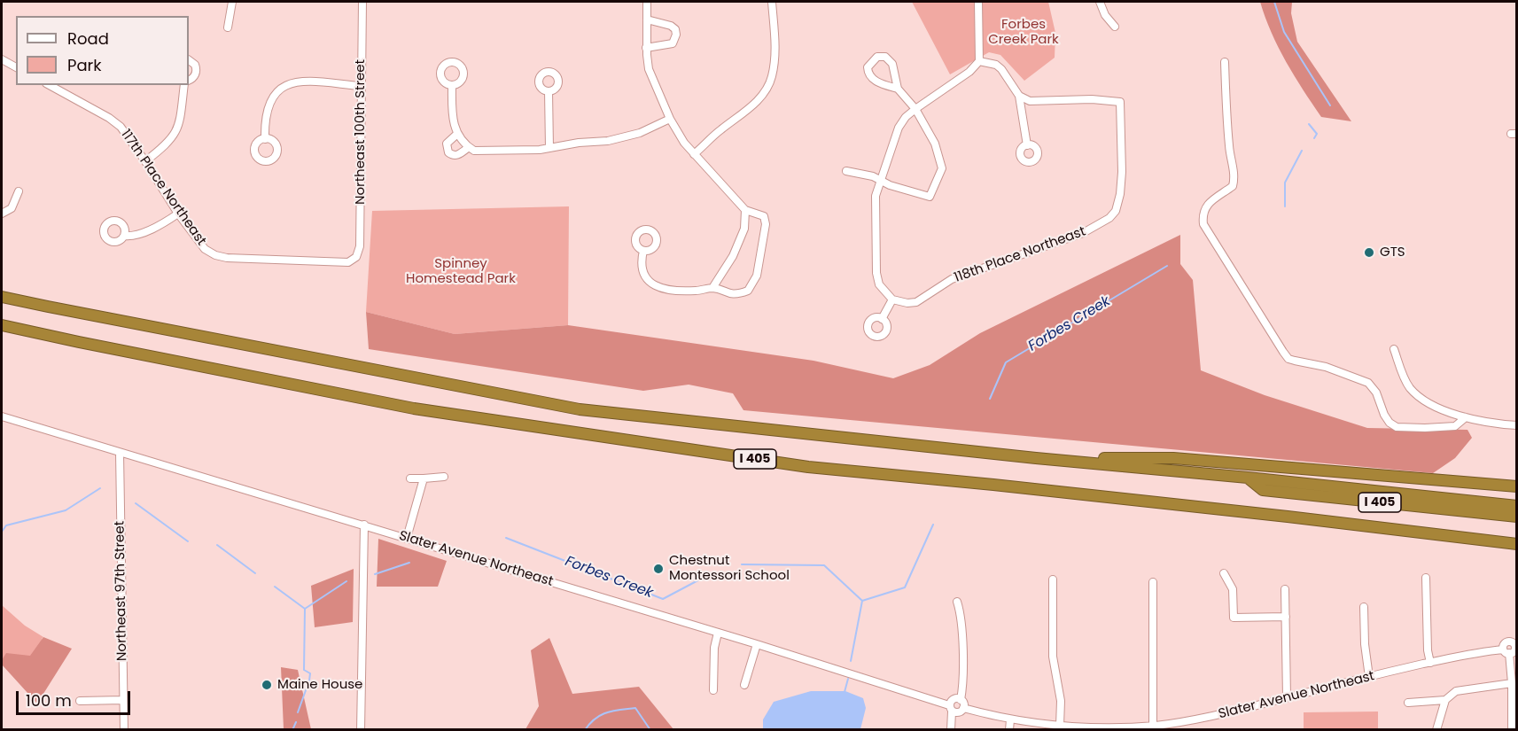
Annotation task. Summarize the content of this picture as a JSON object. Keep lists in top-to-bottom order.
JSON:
{
  "streets": {
    "highway": ["I 405"],
    "street": [
      "Northeast 100th Street",
      "117th Place Northeast",
      "118th Place Northeast",
      "Slater Avenue Northeast",
      "Northeast 97th Street"
    ]
  },
  "crossings": [
    ["Northeast 100th Street", "117th Place Northeast"],
    ["Slater Avenue Northeast", "Northeast 97th Street"]
  ],
  "water": ["Forbes Creek"],
  "parks": ["Forbes Creek Park", "Spinney Homestead Park"],
  "places": ["GTS", "Chestnut Montessori School", "Maine House"],
  "legend": ["Road", "Park"],
  "scale_bar": "100 m"
}
